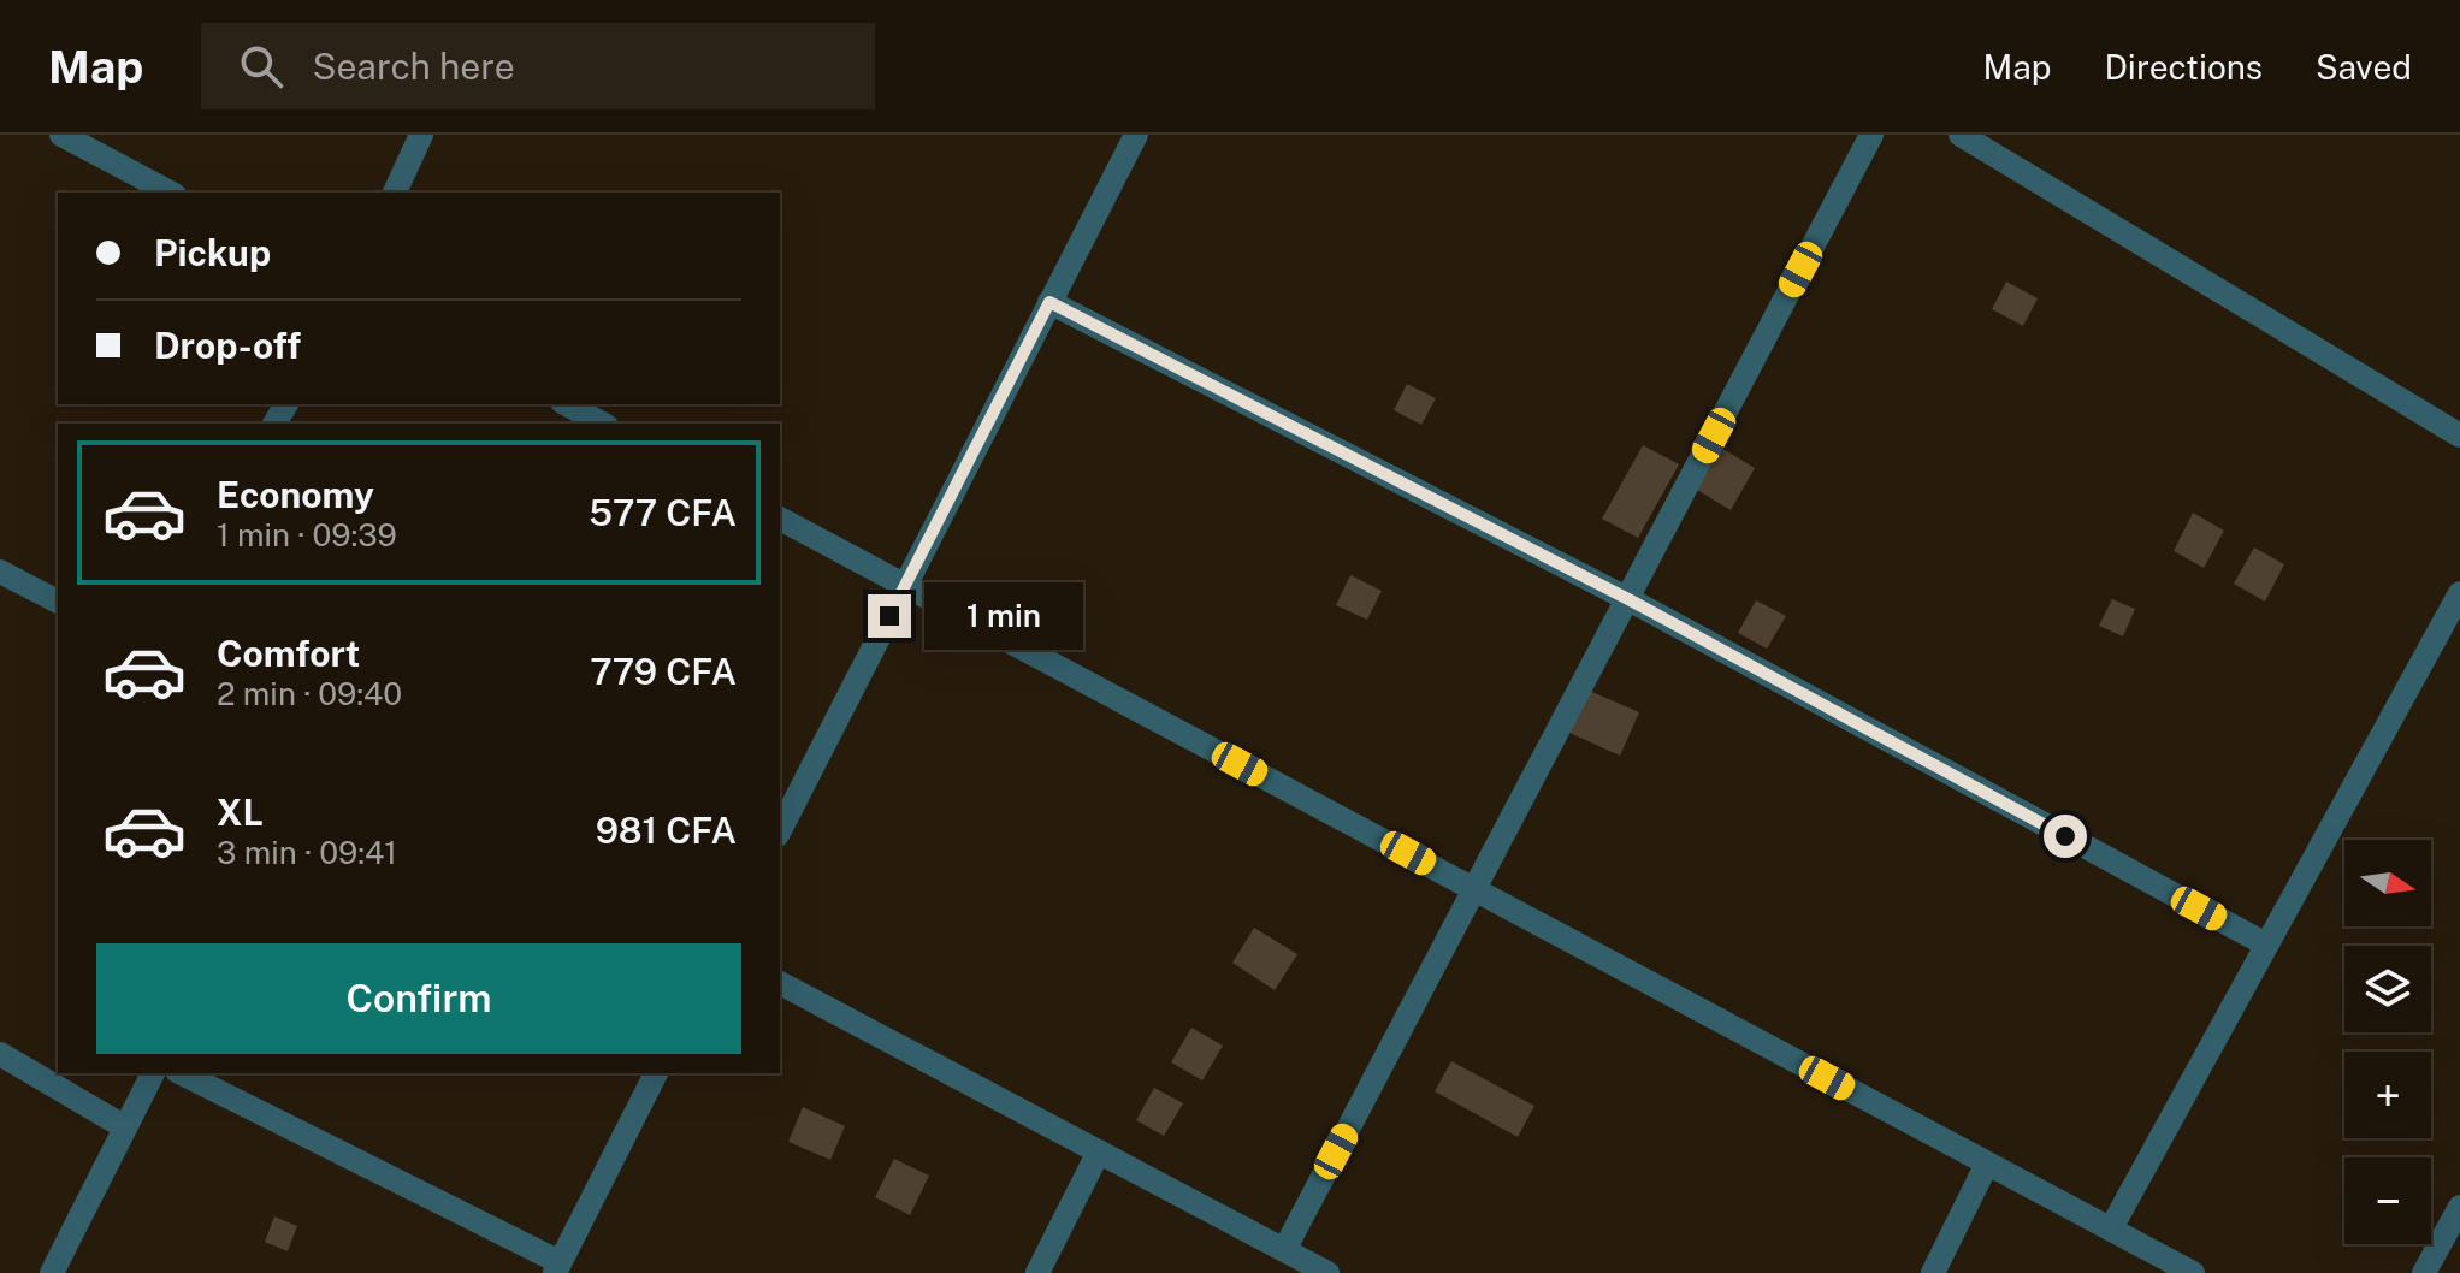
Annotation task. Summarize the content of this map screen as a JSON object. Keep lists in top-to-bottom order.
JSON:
{
  "north": "right",
  "page": {
    "header": "Map",
    "search": "Search here",
    "nav": ["Map", "Directions", "Saved"],
    "banner": ["Pickup", "Drop-off"],
    "list": [
      {
        "name": "Economy",
        "note": "1 min · 09:39",
        "value": "577 CFA"
      },
      {
        "name": "Comfort",
        "note": "2 min · 09:40",
        "value": "779 CFA"
      },
      {
        "name": "XL",
        "note": "3 min · 09:41",
        "value": "981 CFA"
      }
    ],
    "bubble": "1 min",
    "map_buttons": ["+", "−"],
    "buttons": "Confirm"
  }
}
